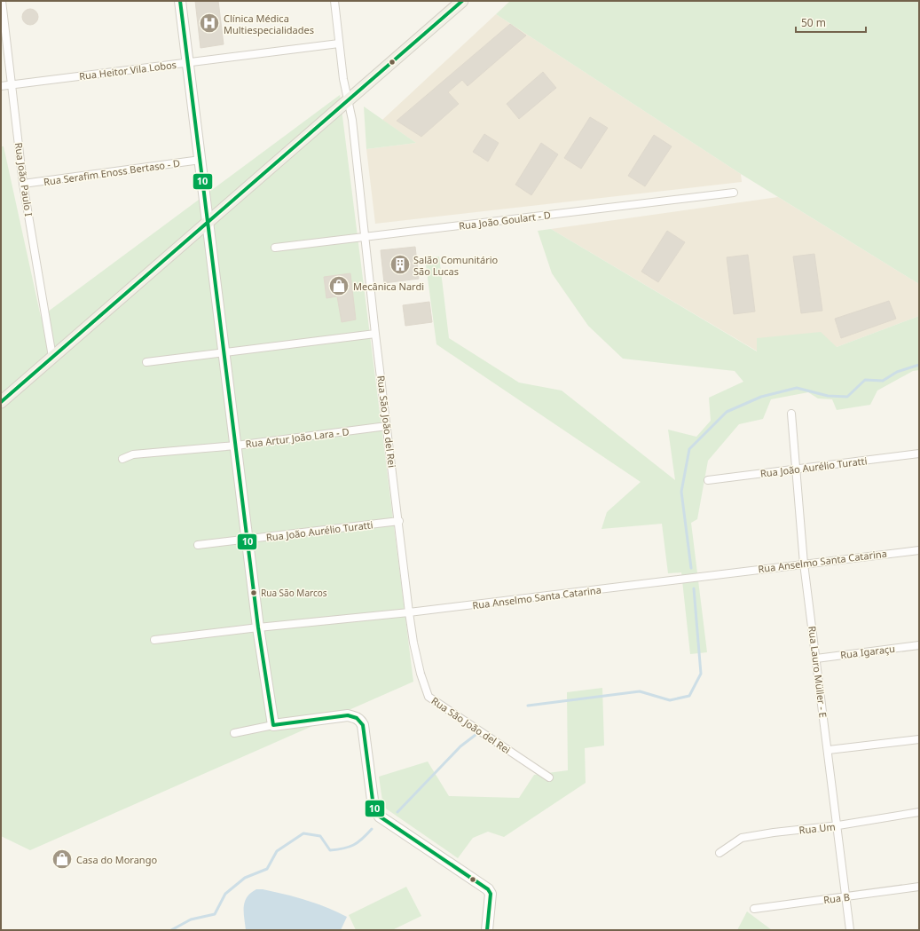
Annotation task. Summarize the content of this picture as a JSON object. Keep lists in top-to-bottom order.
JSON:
{
  "streets": {
    "street": [
      "Rua Heitor Vila Lobos",
      "Rua Serafim Enoss Bertaso - D",
      "Rua João Paulo I",
      "Rua João Goulart - D",
      "Rua São João del Rei",
      "Rua Artur João Lara - D",
      "Rua João Aurélio Turatti",
      "Rua Anselmo Santa Catarina",
      "Rua Igaraçu",
      "Rua Lauro Müller - E",
      "Rua Um",
      "Rua B"
    ]
  },
  "crossings": [
    ["Rua Heitor Vila Lobos", "Rua João Paulo I"],
    ["Rua Heitor Vila Lobos", "Rua São João del Rei"],
    ["Rua Serafim Enoss Bertaso - D", "Rua João Paulo I"],
    ["Rua João Goulart - D", "Rua São João del Rei"],
    ["Rua São João del Rei", "Rua Artur João Lara - D"],
    ["Rua São João del Rei", "Rua João Aurélio Turatti"],
    ["Rua São João del Rei", "Rua Anselmo Santa Catarina"],
    ["Rua João Aurélio Turatti", "Rua Lauro Müller - E"],
    ["Rua Anselmo Santa Catarina", "Rua Lauro Müller - E"],
    ["Rua Igaraçu", "Rua Lauro Müller - E"],
    ["Rua Lauro Müller - E", "Rua Um"],
    ["Rua Lauro Müller - E", "Rua B"]
  ],
  "places": {
    "hospital": ["Clínica Médica Multiespecialidades"],
    "building": ["Salão Comunitário São Lucas"],
    "shop": ["Mecânica Nardi", "Casa do Morango"],
    "other": ["Rua São Marcos"]
  },
  "lines": ["transit line 10"],
  "scale_bar": "50 m"
}
